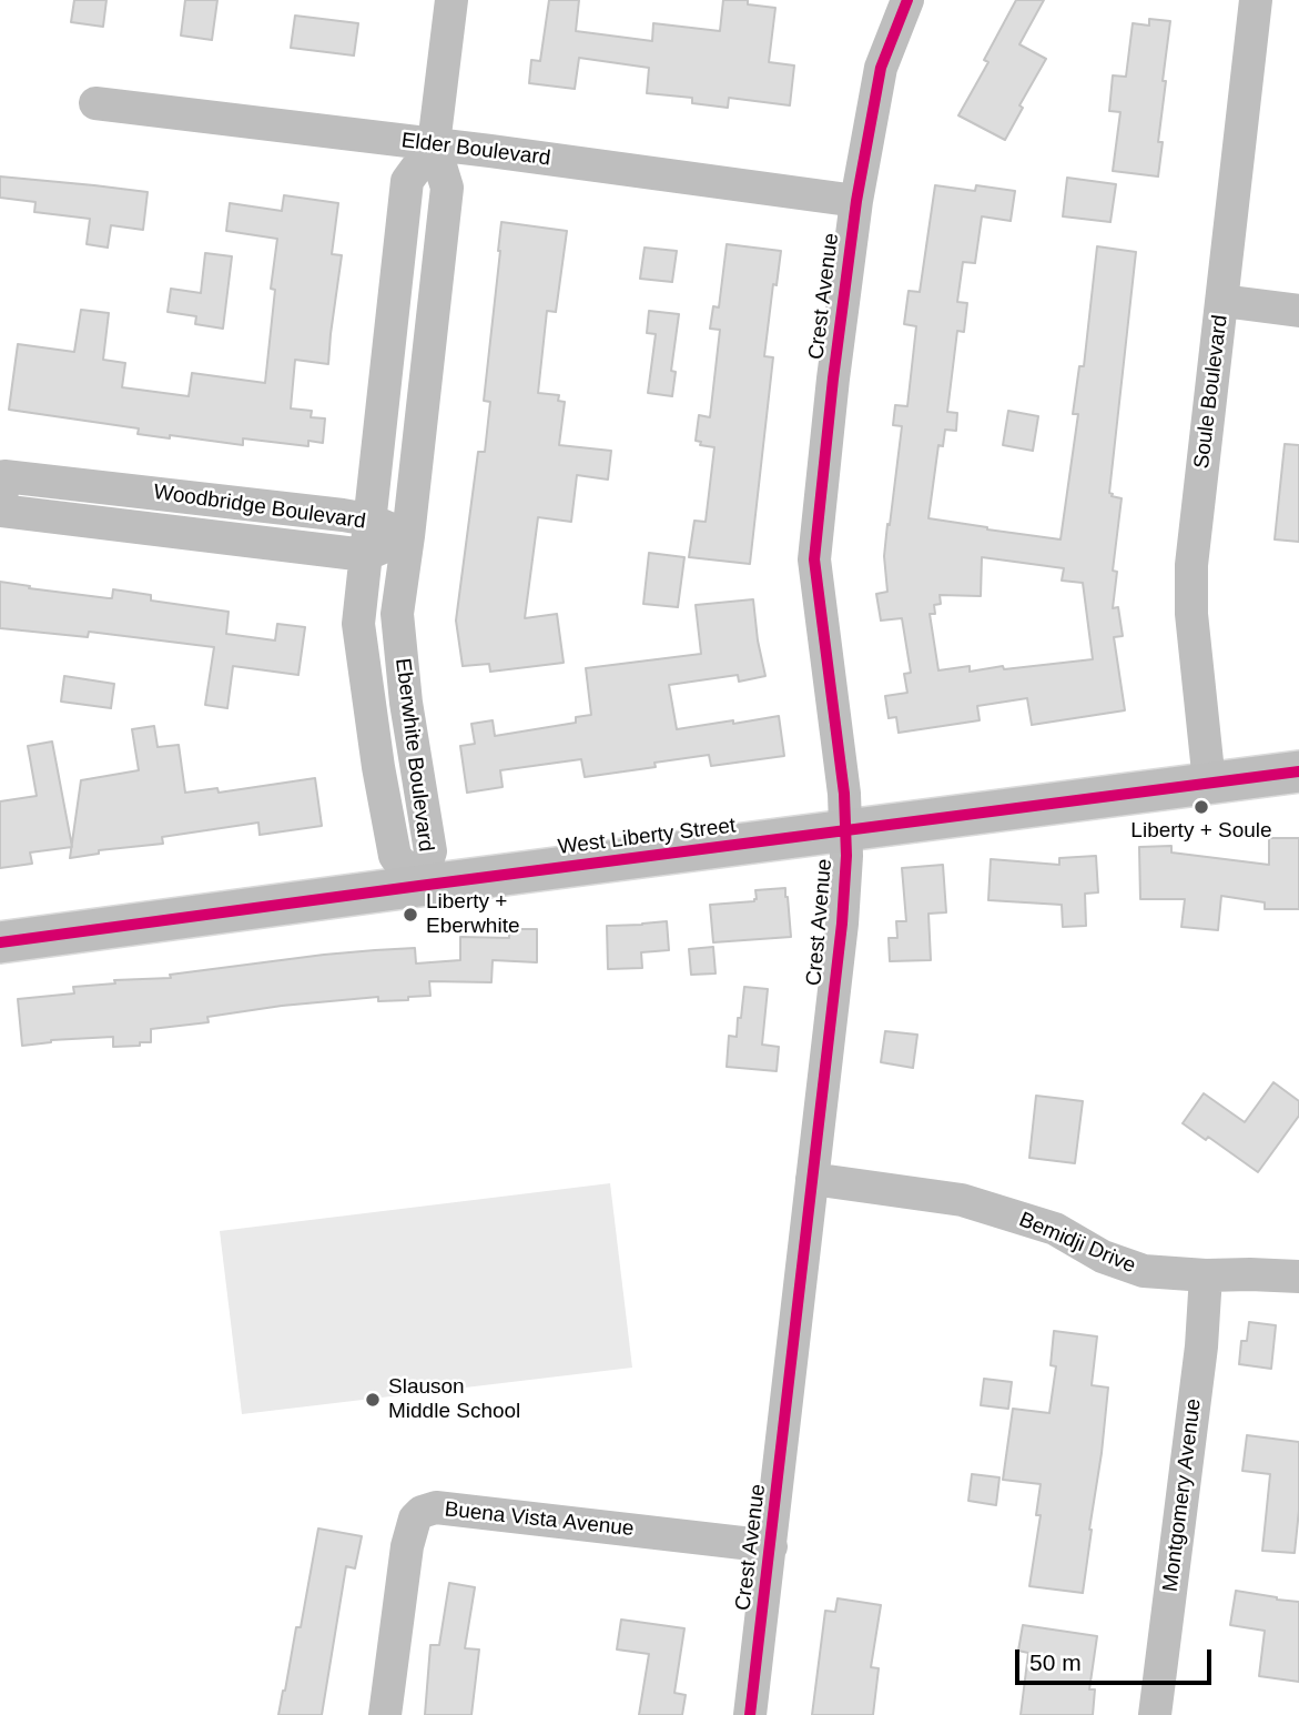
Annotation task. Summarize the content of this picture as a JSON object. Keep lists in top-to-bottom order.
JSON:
{
  "streets": {
    "main road": ["West Liberty Street"],
    "street": [
      "Elder Boulevard",
      "Crest Avenue",
      "Soule Boulevard",
      "Woodbridge Boulevard",
      "Eberwhite Boulevard",
      "Bemidji Drive",
      "Montgomery Avenue",
      "Buena Vista Avenue"
    ]
  },
  "crossings": [
    ["Elder Boulevard", "Crest Avenue"],
    ["Elder Boulevard", "Eberwhite Boulevard"],
    ["Crest Avenue", "West Liberty Street"],
    ["Crest Avenue", "Bemidji Drive"],
    ["Crest Avenue", "Buena Vista Avenue"],
    ["Soule Boulevard", "West Liberty Street"],
    ["Woodbridge Boulevard", "Eberwhite Boulevard"],
    ["Eberwhite Boulevard", "West Liberty Street"],
    ["Bemidji Drive", "Montgomery Avenue"]
  ],
  "places": ["Liberty + Soule", "Liberty + Eberwhite", "Slauson Middle School"],
  "scale_bar": "50 m"
}
